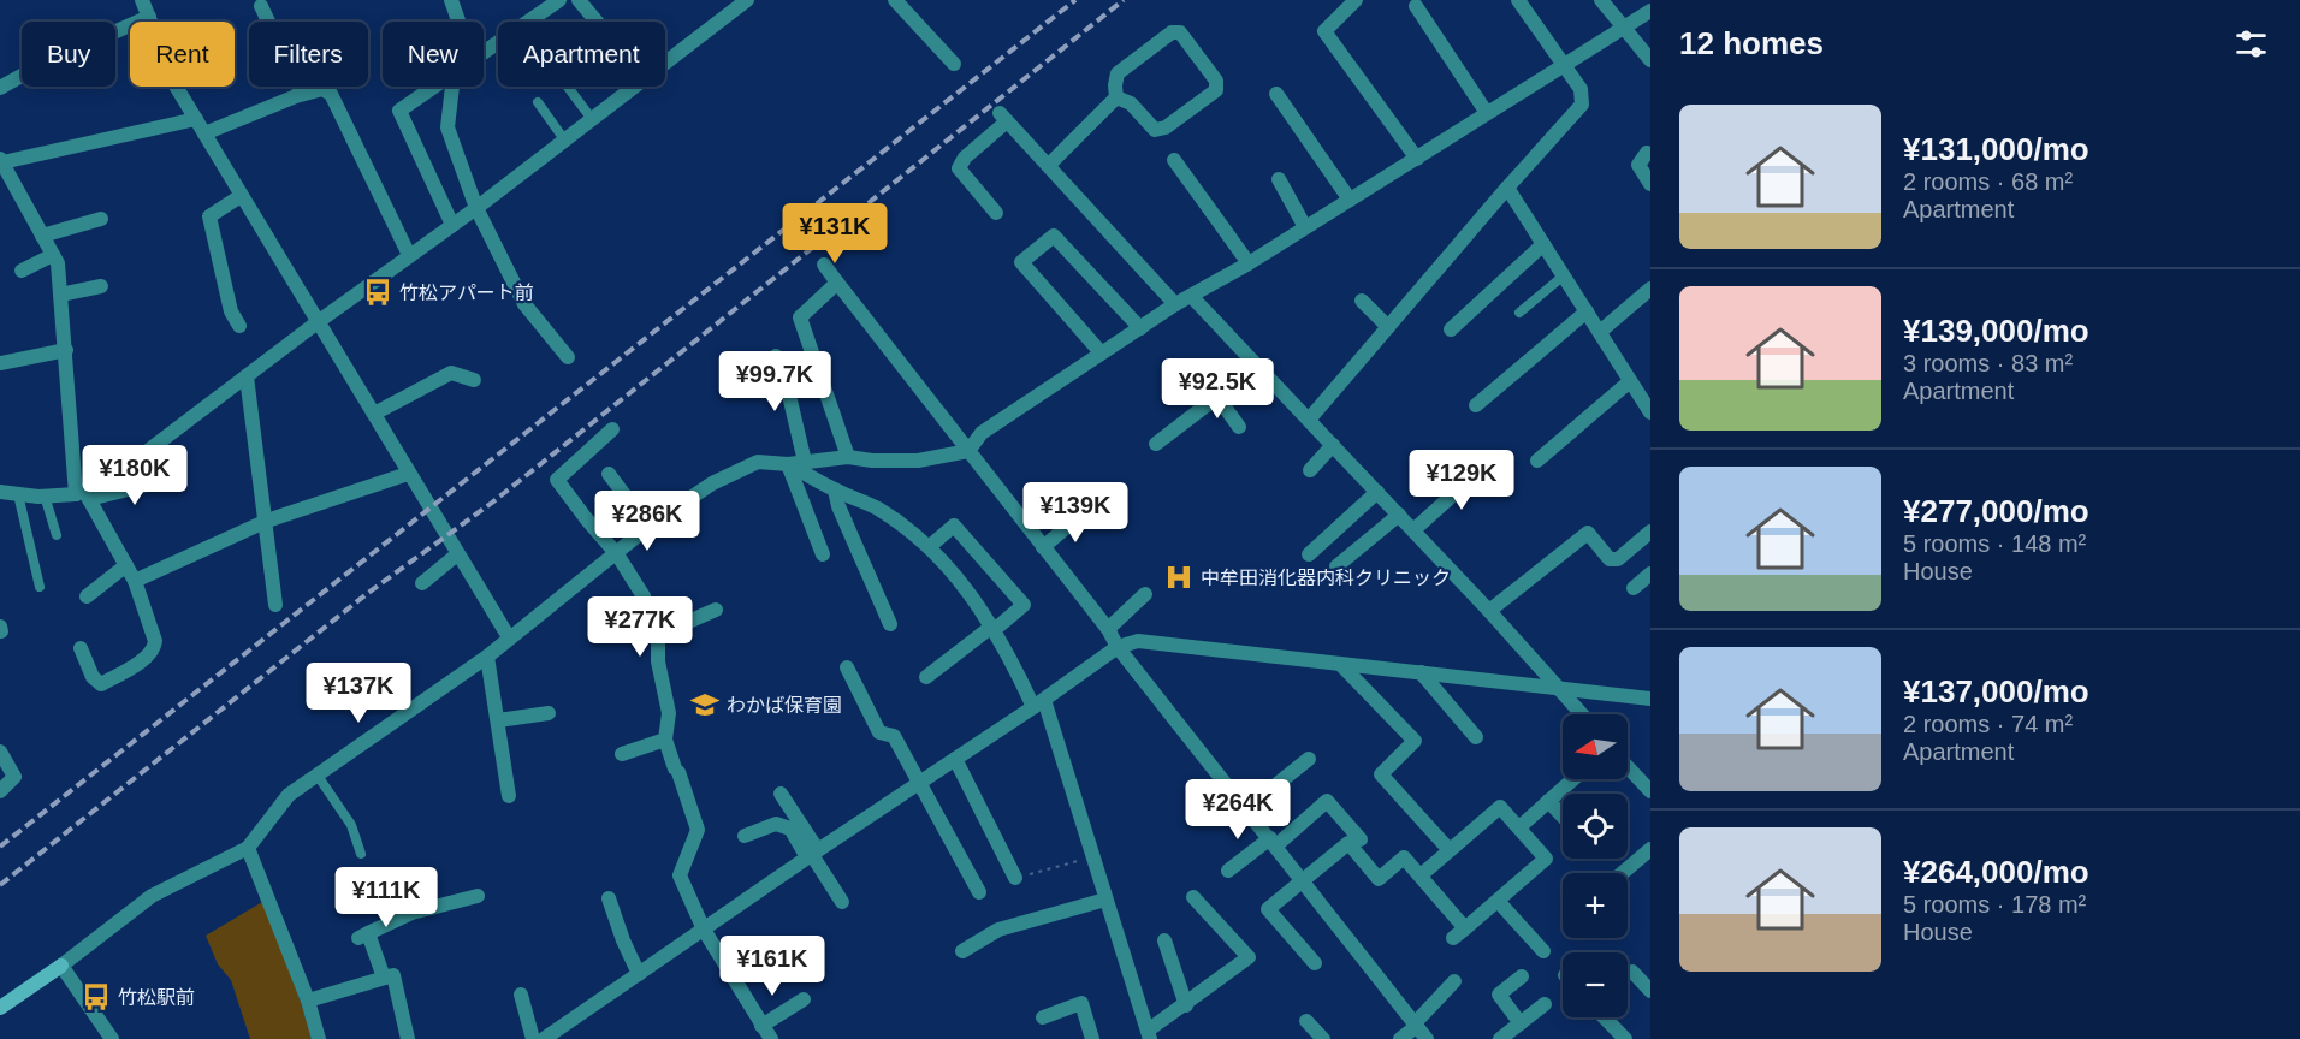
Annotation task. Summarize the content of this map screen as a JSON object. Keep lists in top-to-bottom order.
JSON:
{
  "places": {
    "bus stop": ["竹松アパート前", "竹松駅前"],
    "hospital": ["中牟田消化器内科クリニック"],
    "school or university": ["わかば保育園"]
  },
  "north": "left",
  "page": {
    "heading": "12 homes",
    "chip": [
      "Buy",
      "Rent",
      "Filters",
      "New",
      "Apartment"
    ],
    "list": [
      {
        "name": "¥131,000/mo",
        "note": "2 rooms · 68 m² · Apartment"
      },
      {
        "name": "¥139,000/mo",
        "note": "3 rooms · 83 m² · Apartment"
      },
      {
        "name": "¥277,000/mo",
        "note": "5 rooms · 148 m² · House"
      },
      {
        "name": "¥137,000/mo",
        "note": "2 rooms · 74 m² · Apartment"
      },
      {
        "name": "¥264,000/mo",
        "note": "5 rooms · 178 m² · House"
      }
    ],
    "price": [
      "¥131K",
      "¥99.7K",
      "¥92.5K",
      "¥180K",
      "¥129K",
      "¥139K",
      "¥286K",
      "¥277K",
      "¥137K",
      "¥264K",
      "¥111K",
      "¥161K"
    ],
    "map_buttons": ["+", "−"]
  }
}
